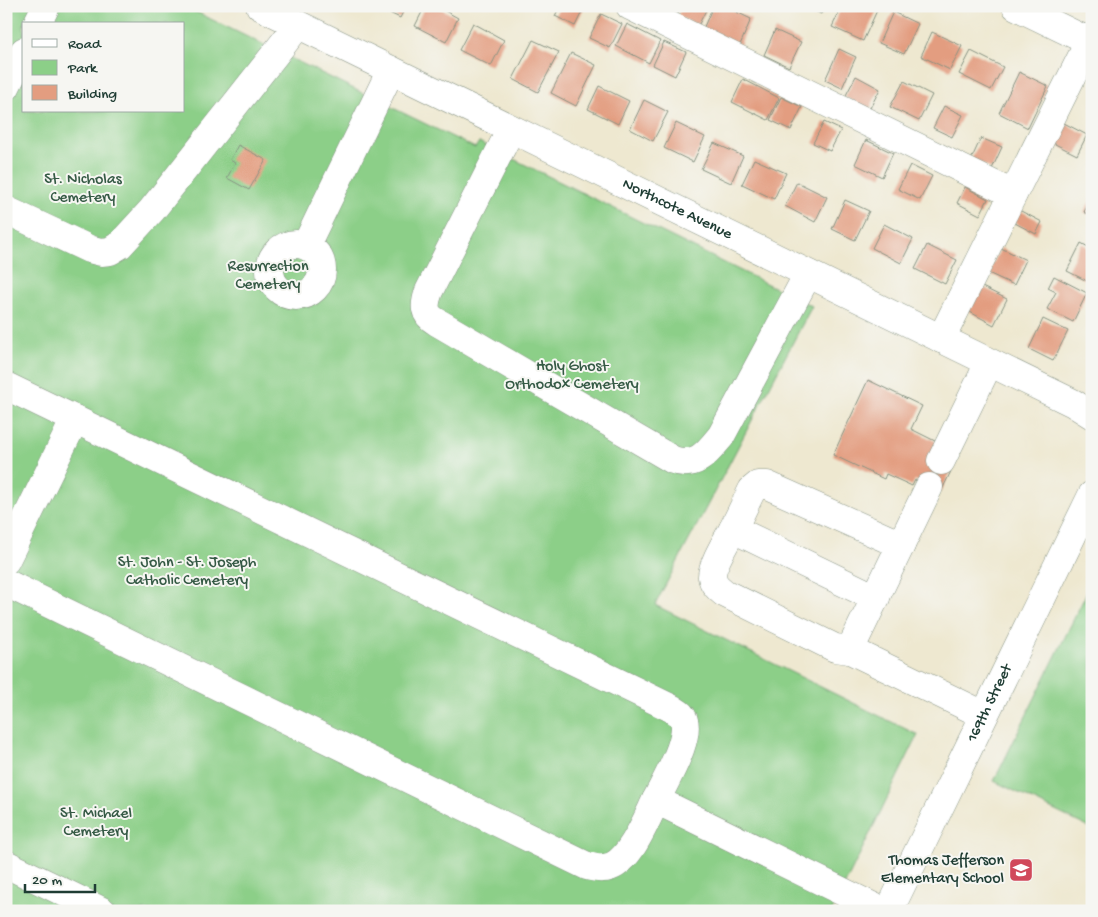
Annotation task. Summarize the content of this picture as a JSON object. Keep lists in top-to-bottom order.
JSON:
{
  "streets": {
    "street": ["Northcote Avenue", "169th Street"]
  },
  "parks": [
    "St. Nicholas Cemetery",
    "Resurrection Cemetery",
    "Holy Ghost Orthodox Cemetery",
    "St. John - St. Joseph Catholic Cemetery",
    "St. Michael Cemetery"
  ],
  "places": {
    "school or university": ["Thomas Jefferson Elementary School"]
  },
  "legend": ["Road", "Park", "Building"],
  "scale_bar": "20 m"
}
